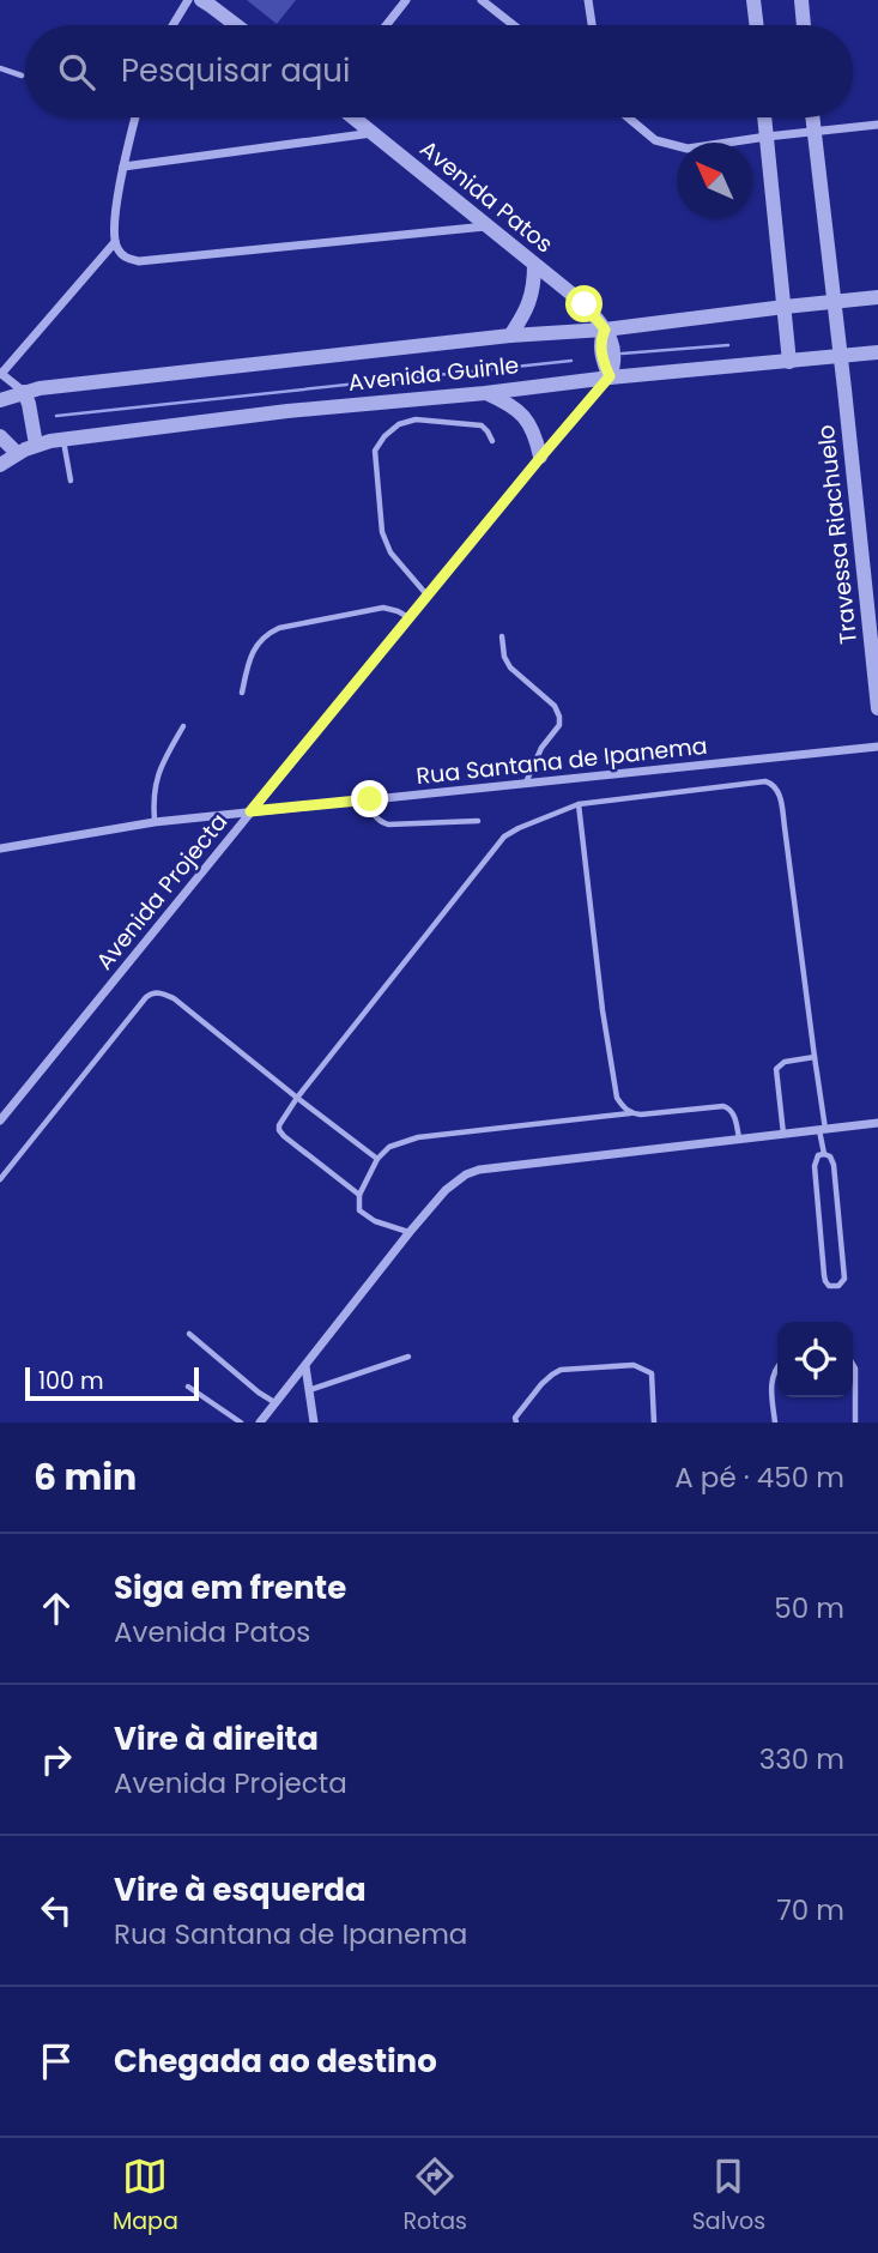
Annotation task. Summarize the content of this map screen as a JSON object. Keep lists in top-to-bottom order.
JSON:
{
  "streets": {
    "street": [
      "Avenida Patos",
      "Avenida Guinle",
      "Travessa Riachuelo",
      "Rua Santana de Ipanema",
      "Avenida Projecta"
    ]
  },
  "crossings": [
    ["Avenida Patos", "Avenida Guinle"],
    ["Avenida Guinle", "Travessa Riachuelo"],
    ["Avenida Guinle", "Avenida Projecta"],
    ["Rua Santana de Ipanema", "Avenida Projecta"]
  ],
  "scale_bar": "100 m",
  "north": "top left",
  "page": {
    "search": "Pesquisar aqui",
    "scale": "100 m",
    "heading": ["6 min", "A pé · 450 m"],
    "list": [
      ["Siga em frente", "Avenida Patos", "50 m"],
      ["Vire à direita", "Avenida Projecta", "330 m"],
      ["Vire à esquerda", "Rua Santana de Ipanema", "70 m"],
      "Chegada ao destino"
    ],
    "nav": ["Mapa", "Rotas", "Salvos"]
  }
}
